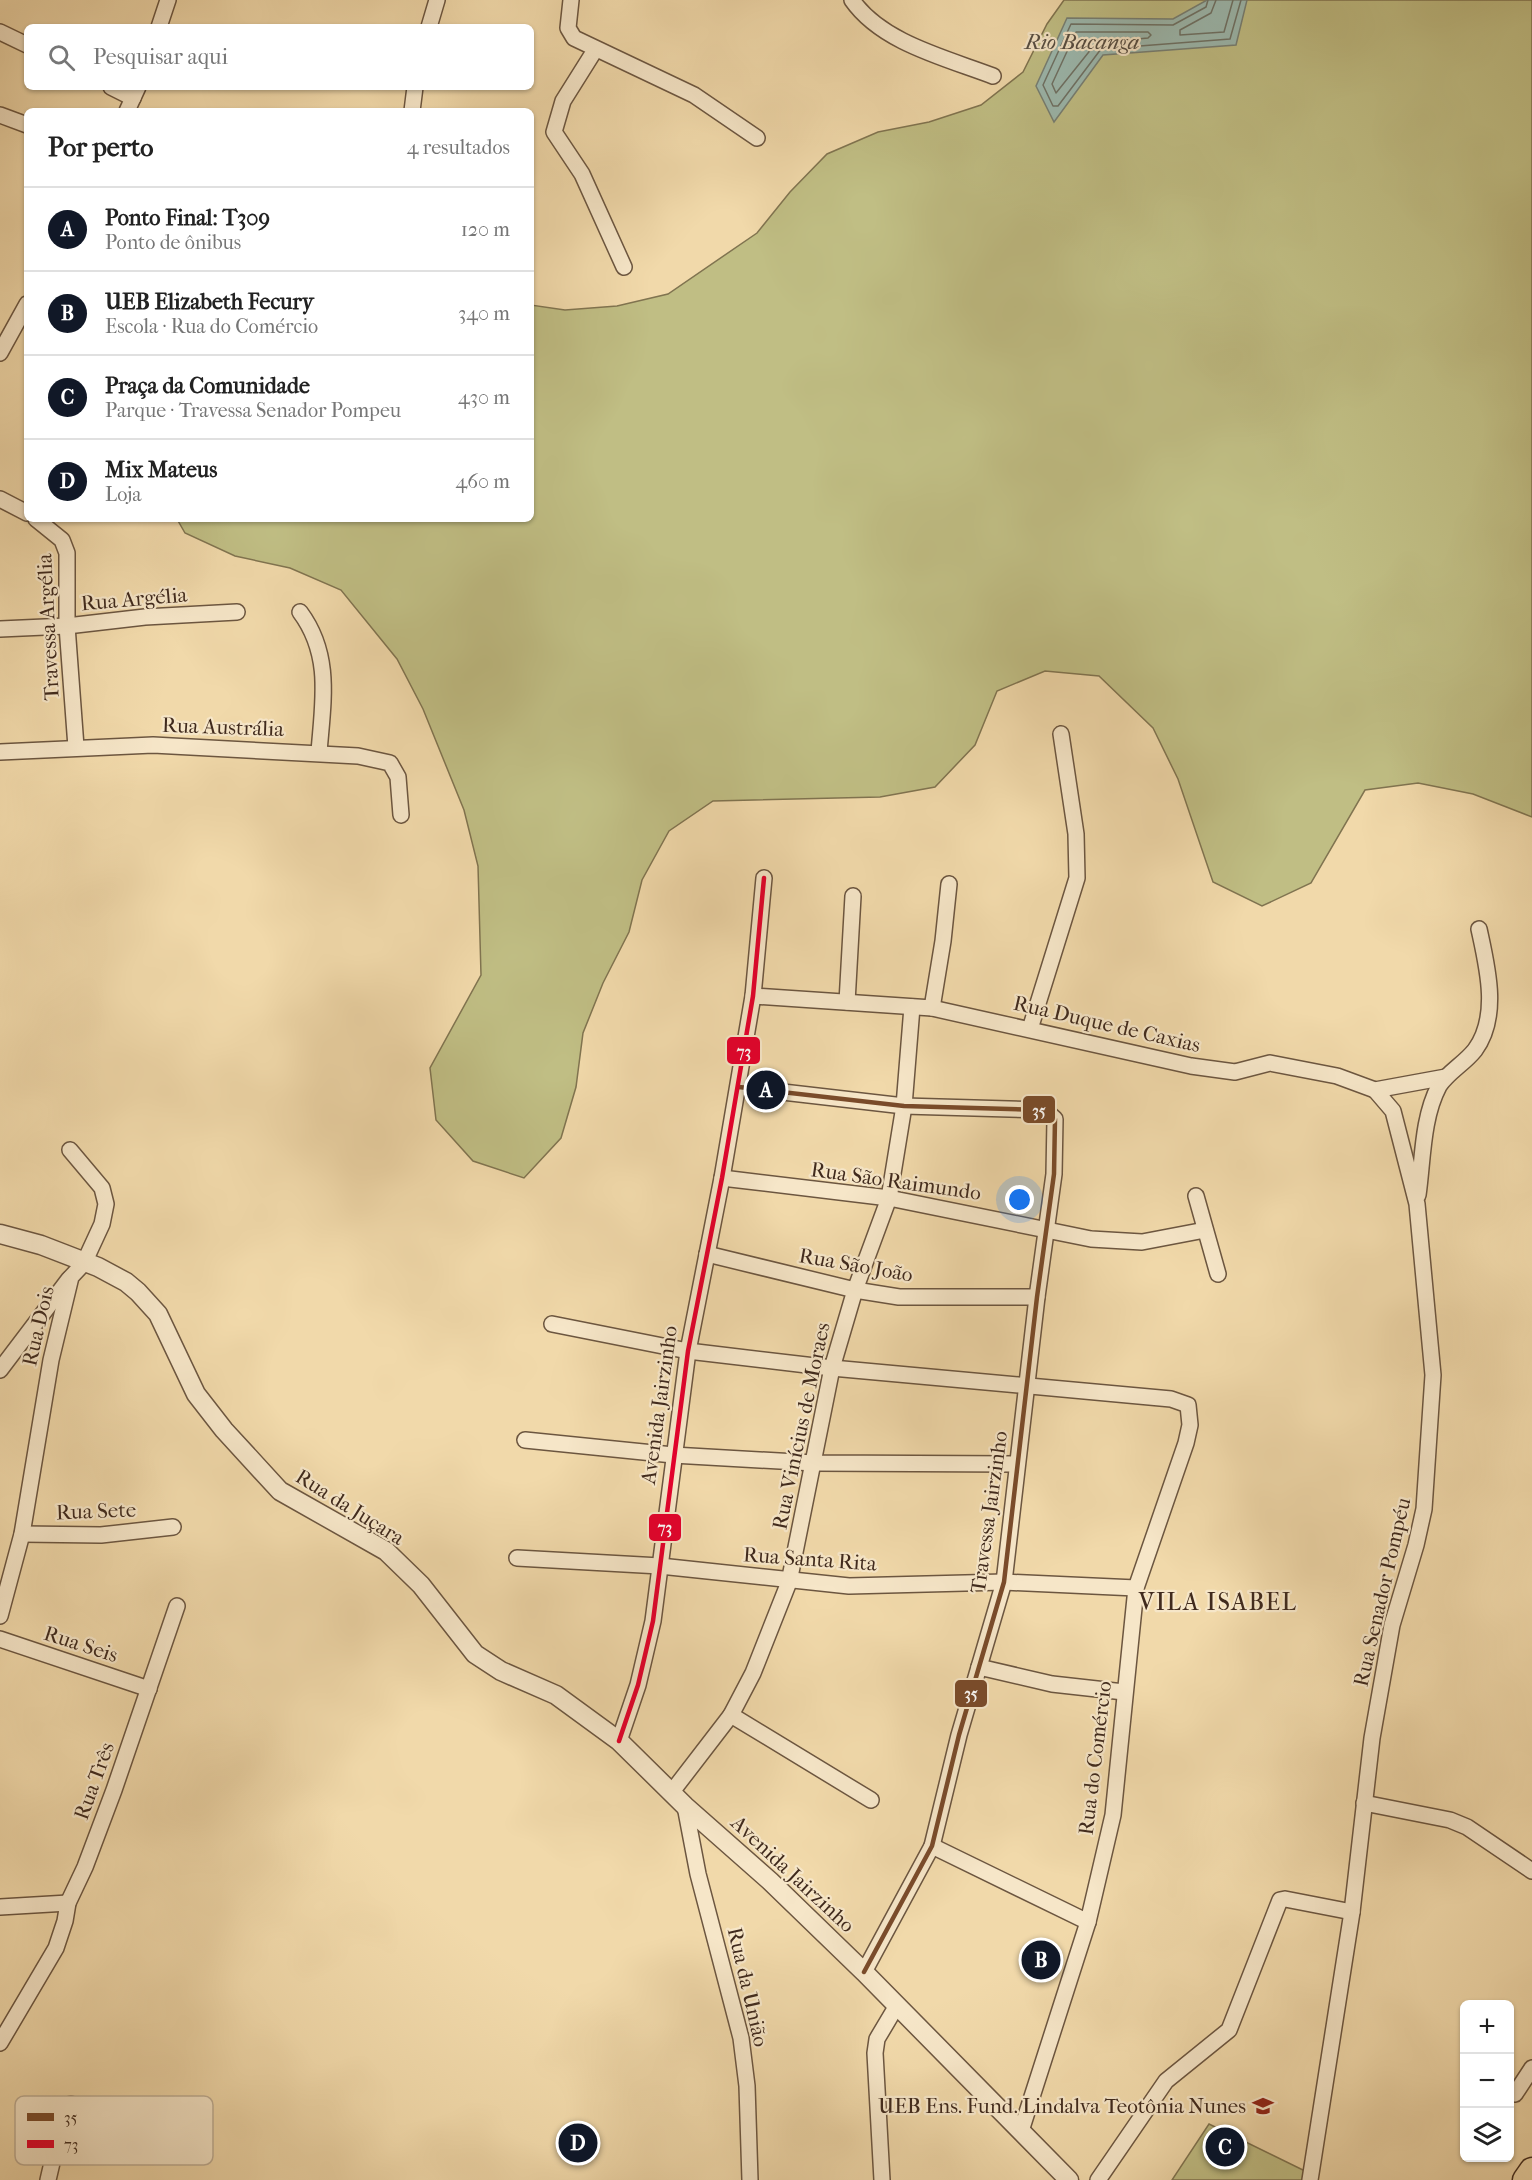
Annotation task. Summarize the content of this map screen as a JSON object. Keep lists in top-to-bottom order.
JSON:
{
  "streets": {
    "street": [
      "Rua Argélia",
      "Travessa Argélia",
      "Rua Austrália",
      "Rua Duque de Caxias",
      "Rua São Raimundo",
      "Rua São João",
      "Rua Dois",
      "Avenida Jairzinho",
      "Rua Vinícius de Moraes",
      "Rua da Juçara",
      "Rua Sete",
      "Travessa Jairzinho",
      "Rua Santa Rita",
      "Rua Senador Pompéu",
      "Rua Seis",
      "Rua do Comércio",
      "Rua Três",
      "Rua da União"
    ]
  },
  "crossings": [
    ["Rua Argélia", "Travessa Argélia"],
    ["Travessa Argélia", "Rua Austrália"],
    ["Rua Duque de Caxias", "Avenida Jairzinho"],
    ["Rua Duque de Caxias", "Rua Vinícius de Moraes"],
    ["Rua Duque de Caxias", "Rua Senador Pompéu"],
    ["Rua São Raimundo", "Avenida Jairzinho"],
    ["Rua São Raimundo", "Rua Vinícius de Moraes"],
    ["Rua São Raimundo", "Travessa Jairzinho"],
    ["Rua São João", "Avenida Jairzinho"],
    ["Rua São João", "Rua Vinícius de Moraes"],
    ["Rua São João", "Travessa Jairzinho"],
    ["Rua Dois", "Rua da Juçara"],
    ["Rua Dois", "Rua Sete"],
    ["Avenida Jairzinho", "Rua Vinícius de Moraes"],
    ["Avenida Jairzinho", "Rua da Juçara"],
    ["Avenida Jairzinho", "Travessa Jairzinho"],
    ["Avenida Jairzinho", "Rua Santa Rita"],
    ["Avenida Jairzinho", "Rua do Comércio"],
    ["Avenida Jairzinho", "Rua da União"],
    ["Rua Vinícius de Moraes", "Travessa Jairzinho"],
    ["Rua Vinícius de Moraes", "Rua Santa Rita"],
    ["Rua Vinícius de Moraes", "Rua da União"],
    ["Travessa Jairzinho", "Rua Santa Rita"],
    ["Travessa Jairzinho", "Rua do Comércio"],
    ["Rua Santa Rita", "Rua do Comércio"],
    ["Rua Seis", "Rua Três"]
  ],
  "districts": ["VILA ISABEL"],
  "water": ["Rio Bacanga"],
  "places": {
    "school or university": ["UEB Ens. Fund. Lindalva Teotônia Nunes"]
  },
  "lines": ["transit line 73", "transit line 35"],
  "legend": ["35", "73"],
  "page": {
    "search": "Pesquisar aqui",
    "heading": ["Por perto", "4 resultados"],
    "list": [
      {
        "mark": "A",
        "name": "Ponto Final: T309",
        "note": "Ponto de ônibus",
        "value": "120 m"
      },
      {
        "mark": "B",
        "name": "UEB Elizabeth Fecury",
        "note": "Escola · Rua do Comércio",
        "value": "340 m"
      },
      {
        "mark": "C",
        "name": "Praça da Comunidade",
        "note": "Parque · Travessa Senador Pompeu",
        "value": "430 m"
      },
      {
        "mark": "D",
        "name": "Mix Mateus",
        "note": "Loja",
        "value": "460 m"
      }
    ],
    "pins": [
      "A",
      "B",
      "D",
      "C"
    ],
    "map_buttons": ["+", "−"]
  }
}
